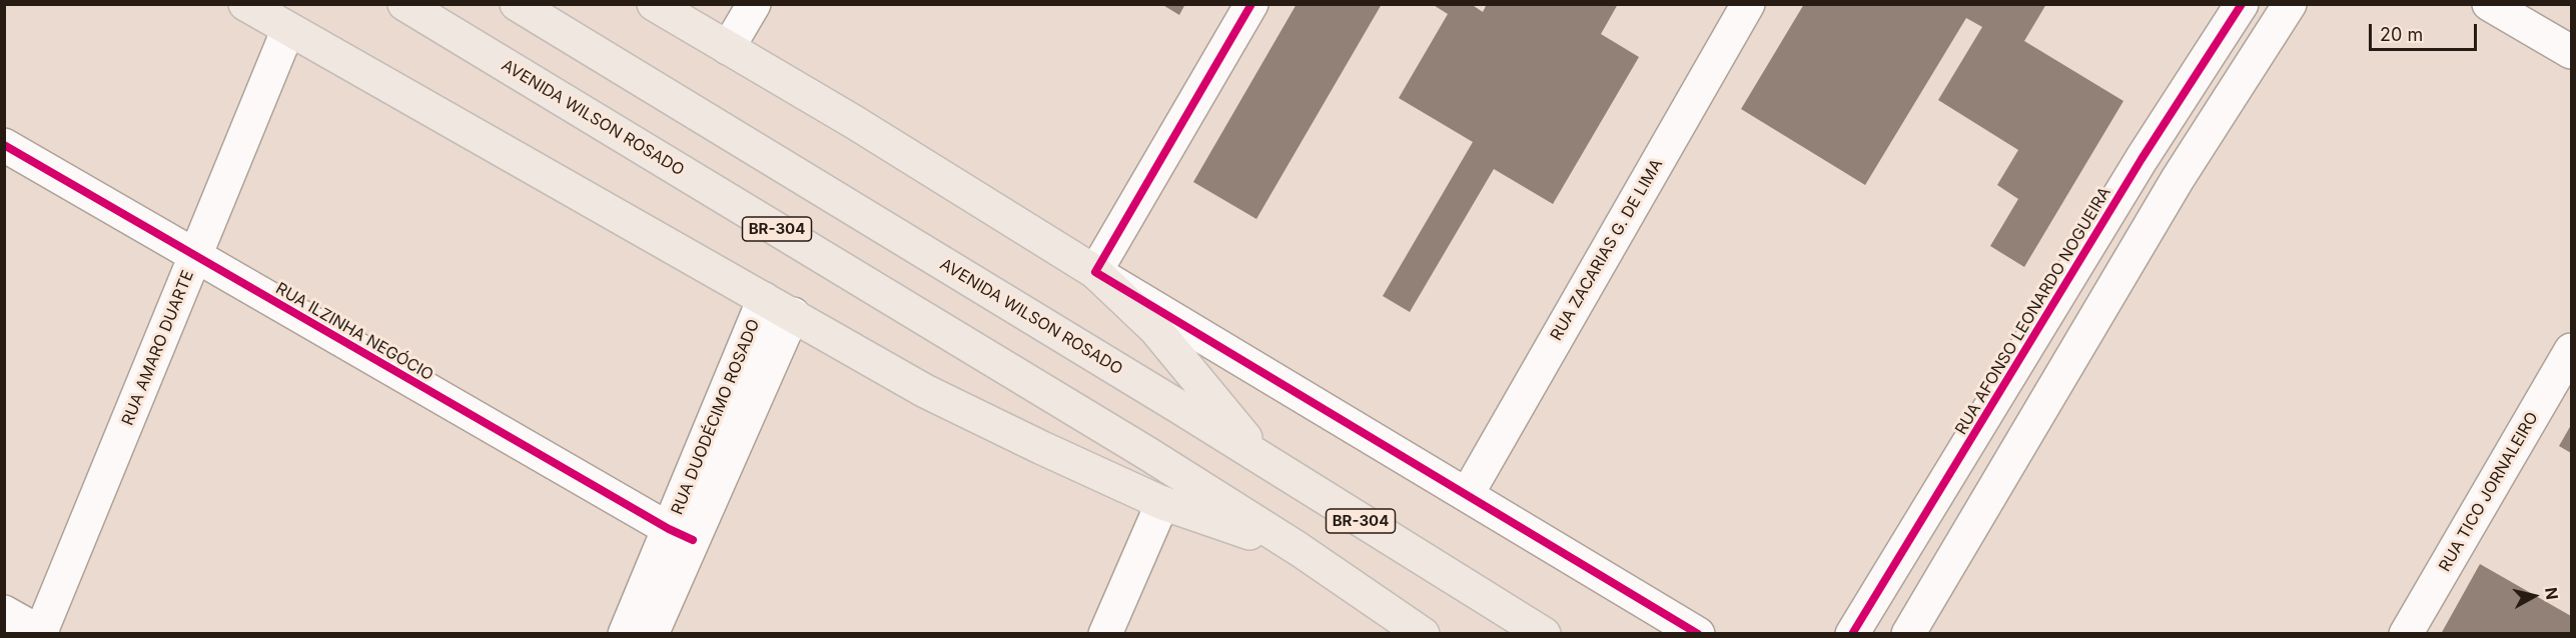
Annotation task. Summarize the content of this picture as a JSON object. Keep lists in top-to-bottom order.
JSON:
{
  "streets": {
    "highway": ["AVENIDA WILSON ROSADO", "BR-304"],
    "street": [
      "RUA ZACARIAS G. DE LIMA",
      "RUA AFONSO LEONARDO NOGUEIRA",
      "RUA ILZINHA NEGÓCIO",
      "RUA AMARO DUARTE",
      "RUA DUODÉCIMO ROSADO",
      "RUA TICO JORNALEIRO"
    ]
  },
  "crossings": [
    ["RUA ILZINHA NEGÓCIO", "RUA AMARO DUARTE"],
    ["RUA ILZINHA NEGÓCIO", "RUA DUODÉCIMO ROSADO"]
  ],
  "scale_bar": "20 m",
  "north": "right"
}
